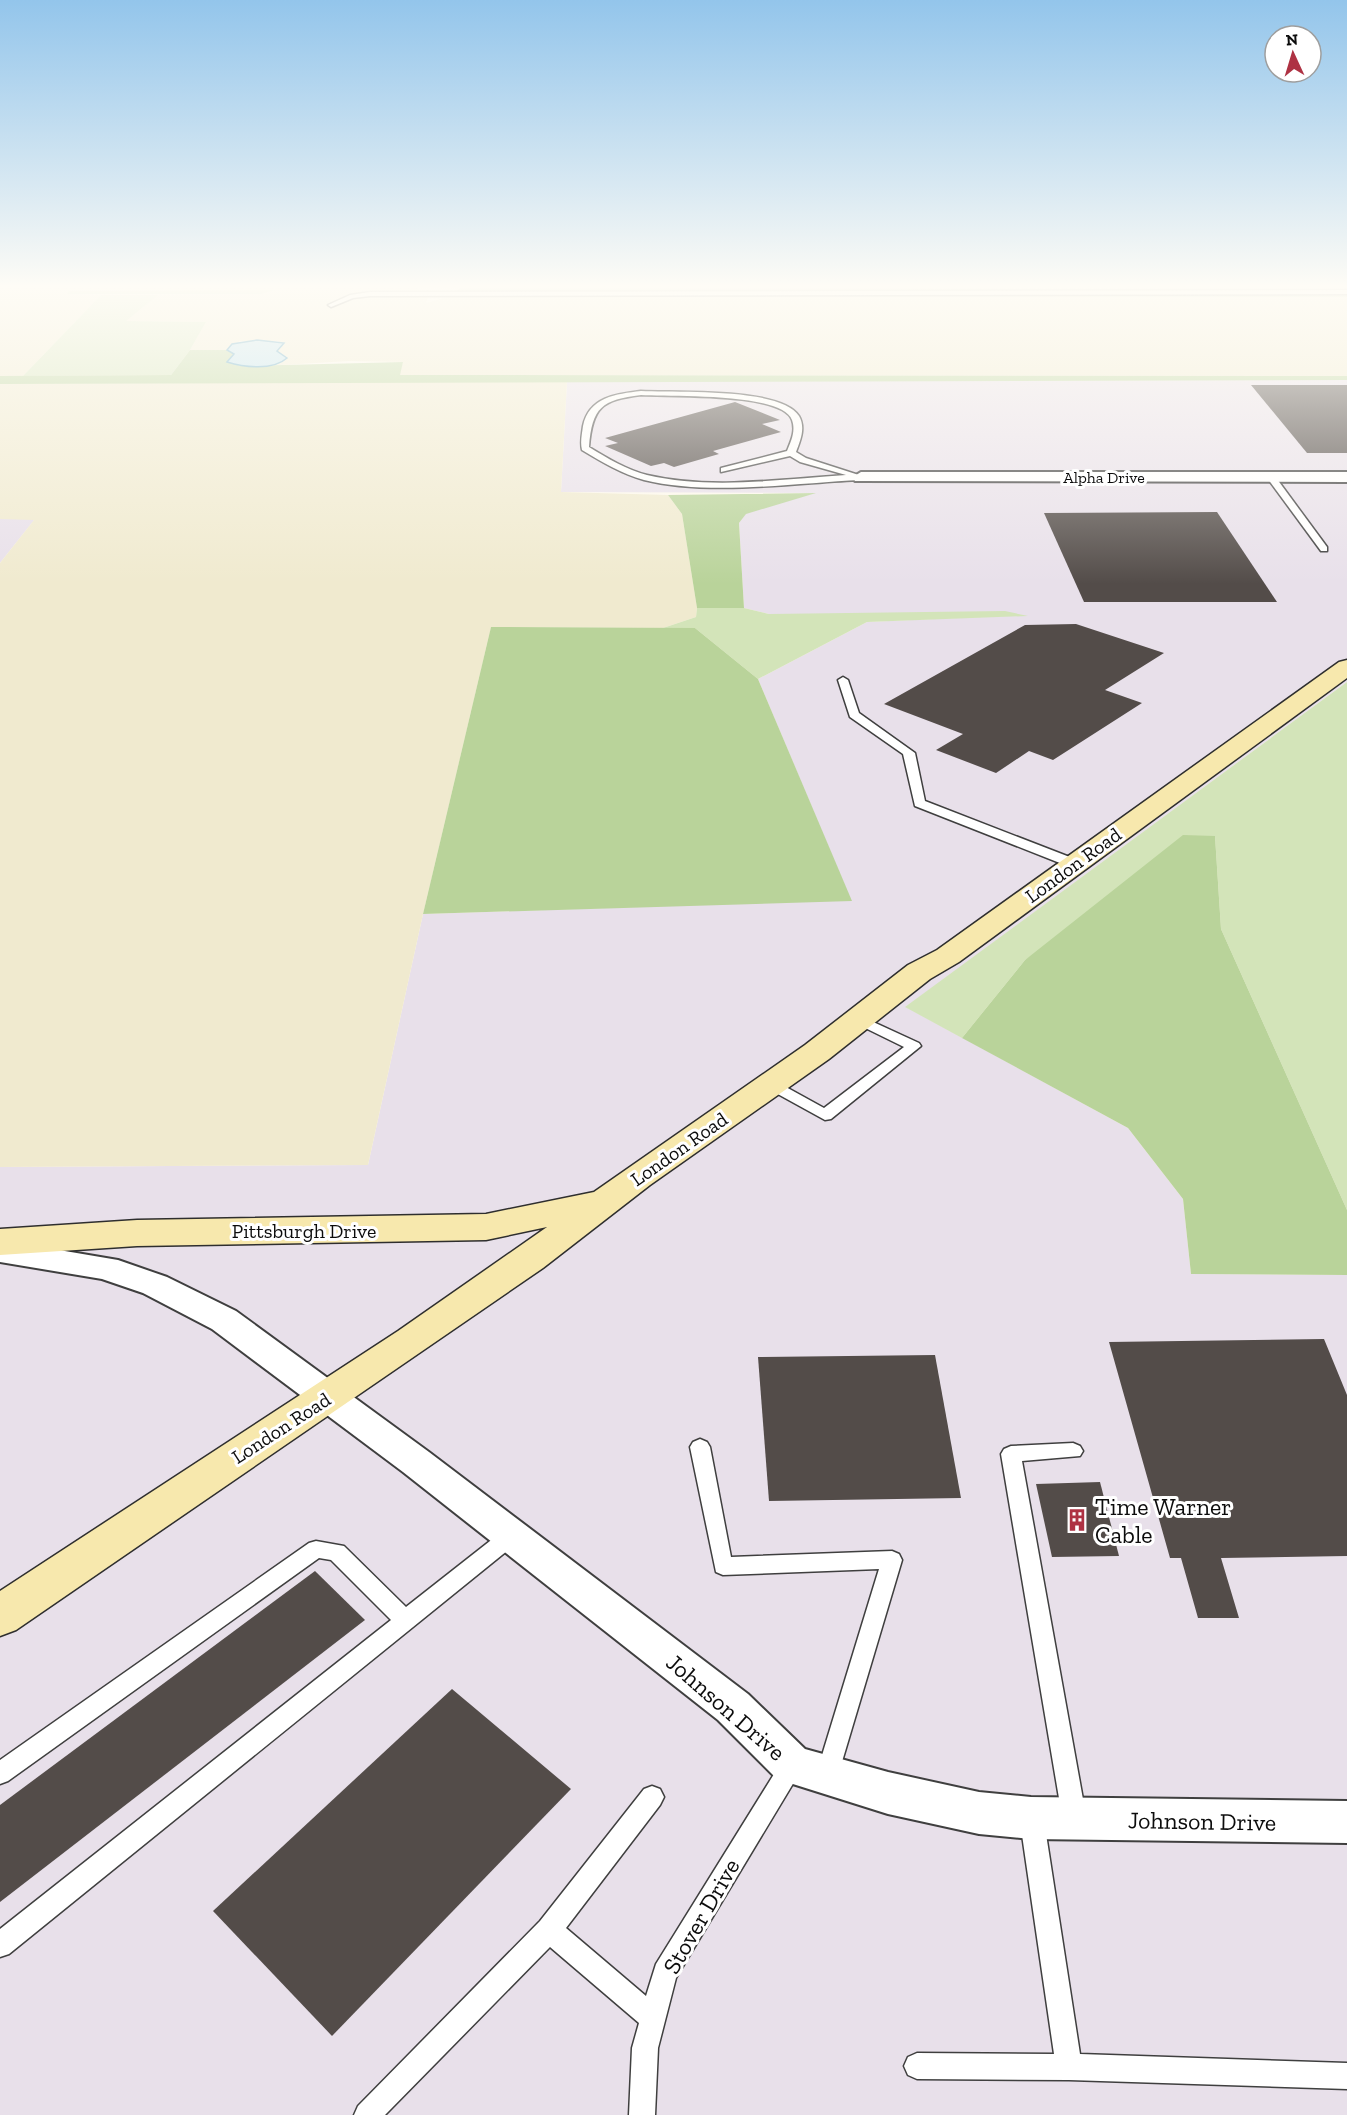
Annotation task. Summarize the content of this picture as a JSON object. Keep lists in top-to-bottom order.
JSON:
{
  "streets": {
    "street": [
      "Alpha Drive",
      "London Road",
      "Pittsburgh Drive",
      "Johnson Drive"
    ],
    "lane": ["Stover Drive"]
  },
  "crossings": [
    ["London Road", "Pittsburgh Drive"],
    ["London Road", "Johnson Drive"],
    ["Johnson Drive", "Stover Drive"]
  ],
  "places": {
    "building": ["Time Warner Cable"]
  },
  "north": "top"
}
